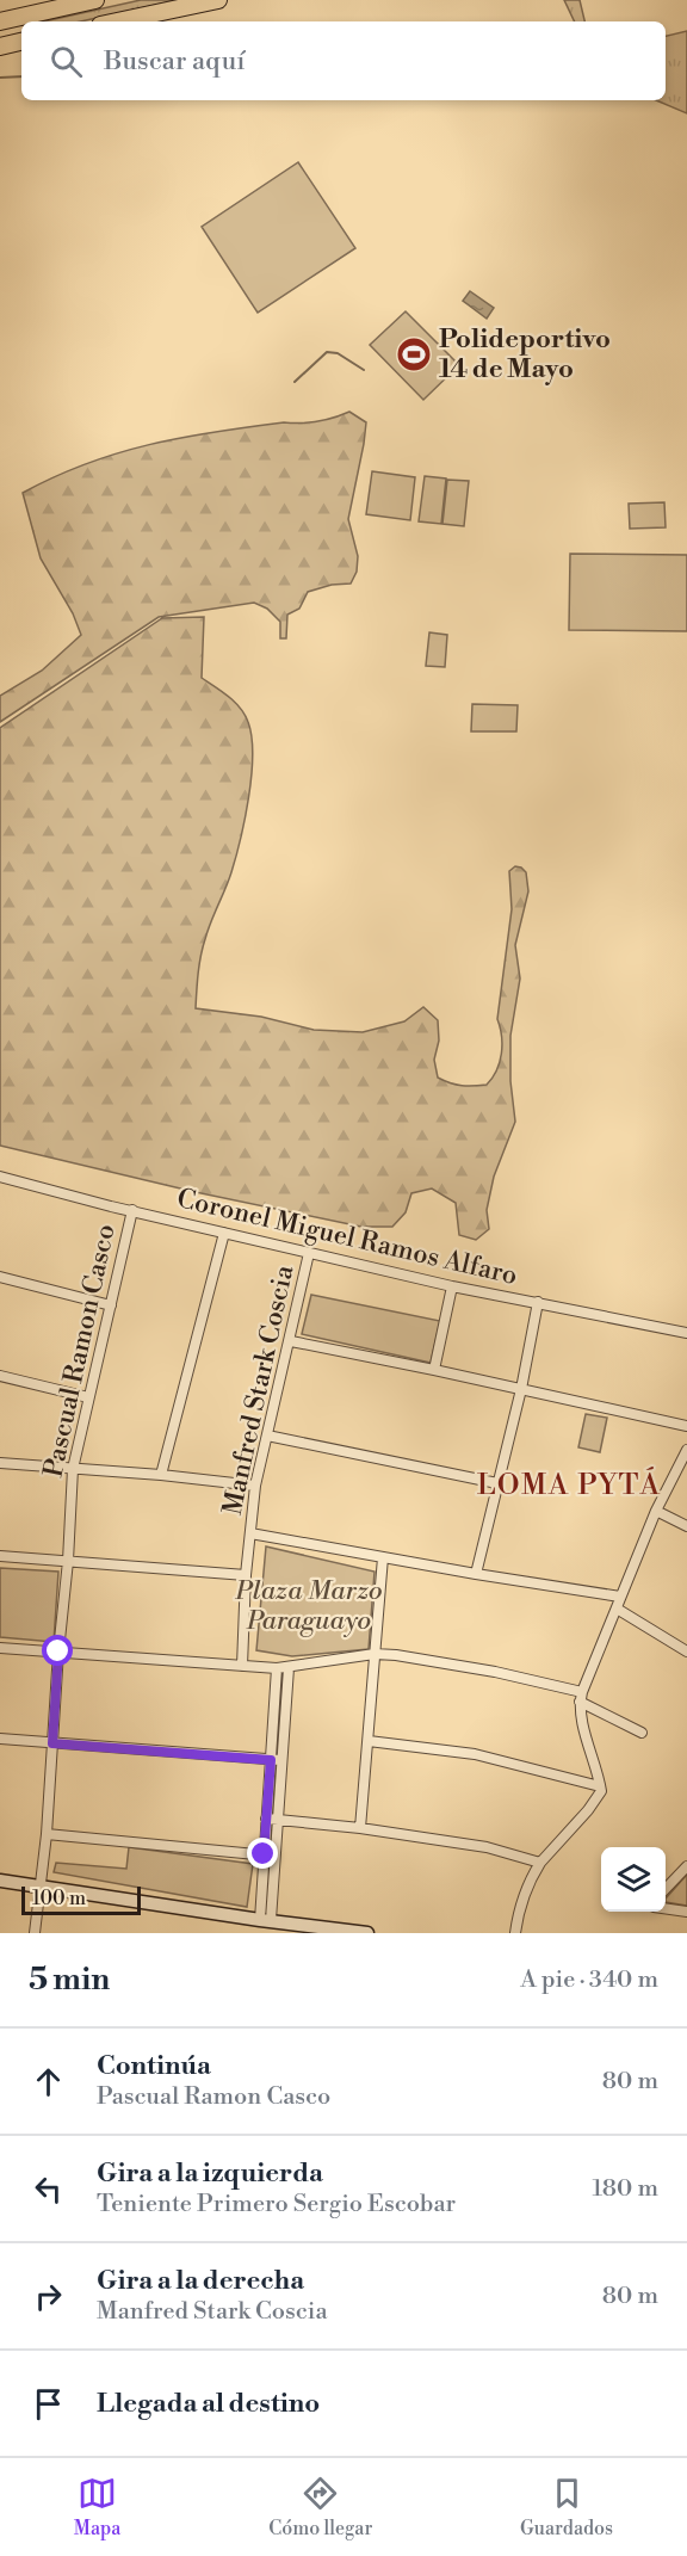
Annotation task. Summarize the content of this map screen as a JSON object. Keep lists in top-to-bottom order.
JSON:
{
  "streets": {
    "street": ["Coronel Miguel Ramos Alfaro", "Pascual Ramon Casco", "Manfred Stark Coscia"]
  },
  "crossings": [
    ["Coronel Miguel Ramos Alfaro", "Pascual Ramon Casco"],
    ["Coronel Miguel Ramos Alfaro", "Manfred Stark Coscia"]
  ],
  "districts": ["LOMA PYTÁ"],
  "parks": ["Plaza Marzo Paraguayo"],
  "places": {
    "sports": ["Polideportivo 14 de Mayo"]
  },
  "scale_bar": "100 m",
  "page": {
    "search": "Buscar aquí",
    "scale": "100 m",
    "heading": ["5 min", "A pie · 340 m"],
    "list": [
      ["Continúa", "Pascual Ramon Casco", "80 m"],
      ["Gira a la izquierda", "Teniente Primero Sergio Escobar", "180 m"],
      ["Gira a la derecha", "Manfred Stark Coscia", "80 m"],
      "Llegada al destino"
    ],
    "nav": ["Mapa", "Cómo llegar", "Guardados"]
  }
}
